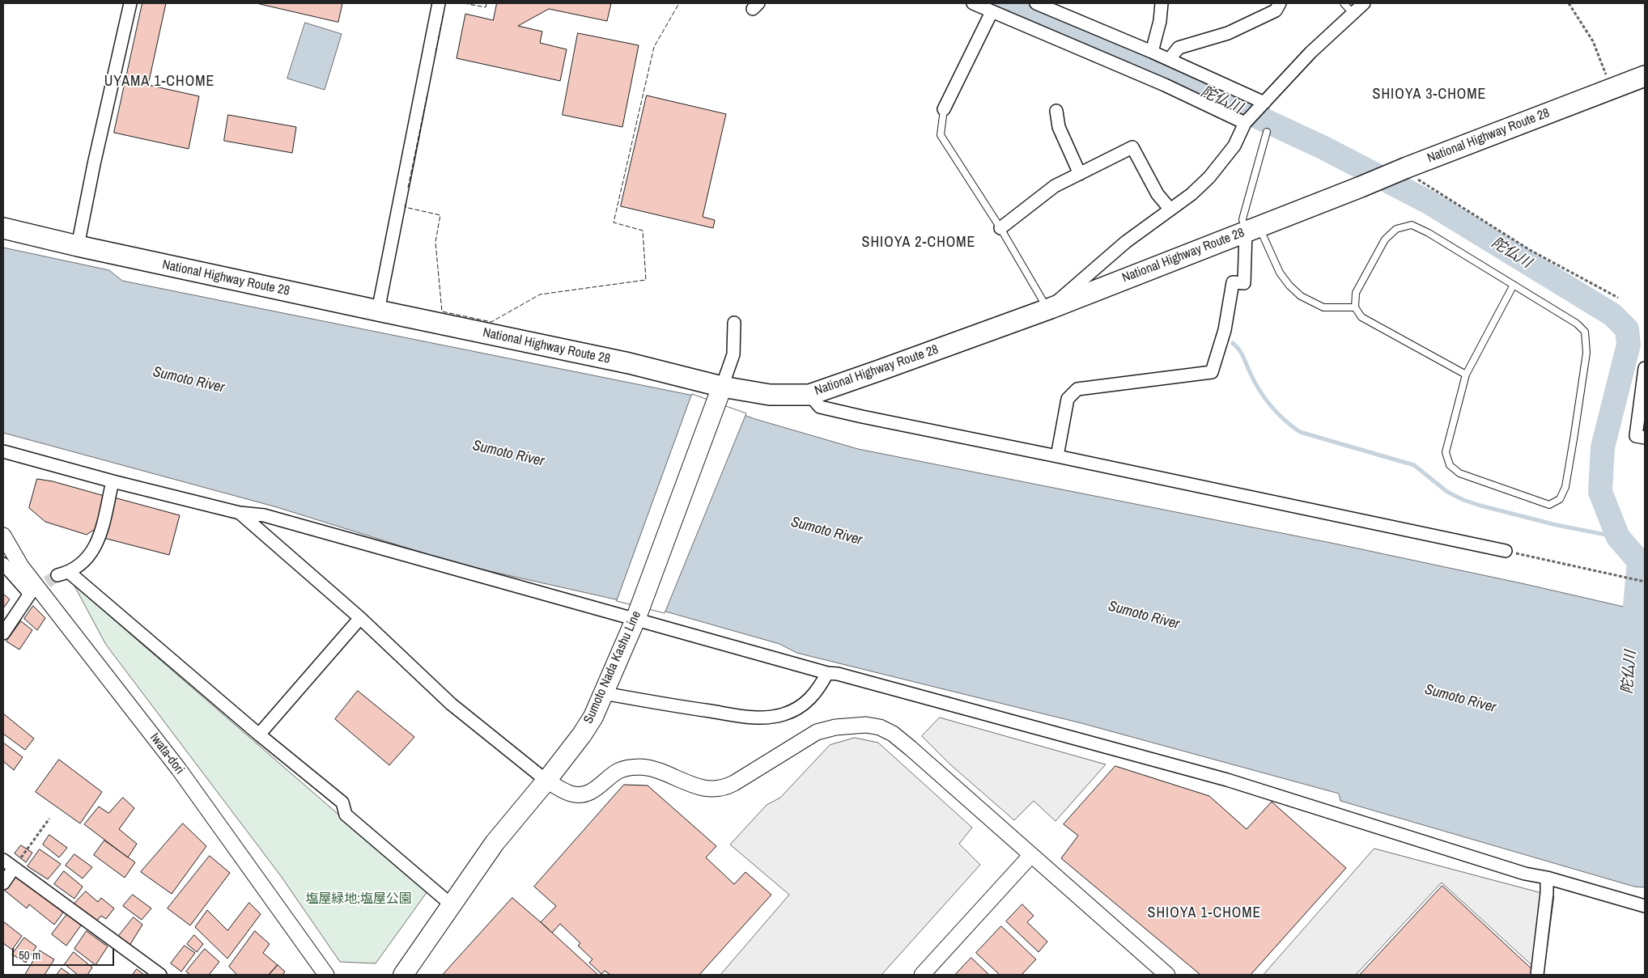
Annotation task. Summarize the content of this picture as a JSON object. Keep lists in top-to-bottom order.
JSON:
{
  "streets": {
    "highway": ["National Highway Route 28"],
    "main road": ["Sumoto Nada Kashu Line"],
    "street": ["Iwata-dori"]
  },
  "crossings": [
    ["National Highway Route 28", "Sumoto Nada Kashu Line"]
  ],
  "districts": [
    "UYAMA 1-CHOME",
    "SHIOYA 3-CHOME",
    "SHIOYA 2-CHOME",
    "SHIOYA 1-CHOME"
  ],
  "water": ["陀仏川", "Sumoto River"],
  "parks": ["塩屋緑地;塩屋公園"],
  "scale_bar": "50 m"
}
